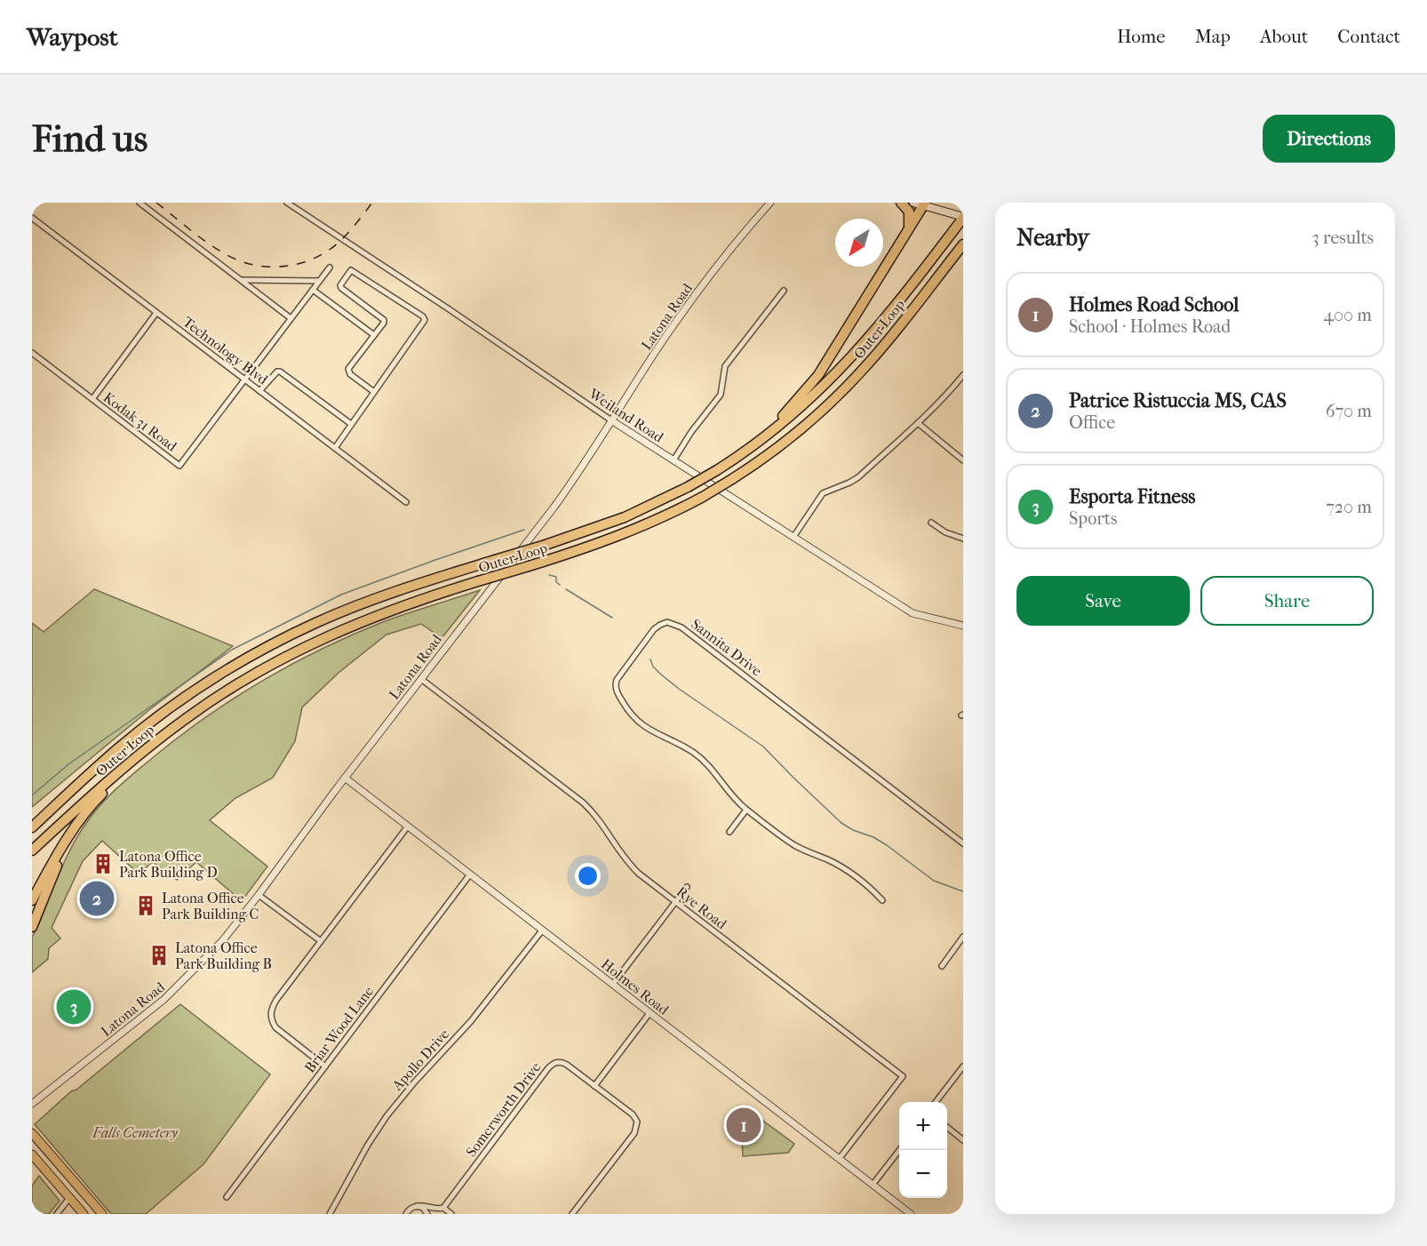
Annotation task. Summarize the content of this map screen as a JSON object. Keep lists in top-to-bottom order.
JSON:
{
  "streets": {
    "highway": ["Outer Loop"],
    "street": [
      "Latona Road",
      "Technology Blvd",
      "Weiland Road",
      "Kodak 31 Road",
      "Sannita Drive",
      "Rye Road",
      "Holmes Road",
      "Briar Wood Lane",
      "Apollo Drive",
      "Somerworth Drive"
    ]
  },
  "crossings": [
    ["Latona Road", "Weiland Road"],
    ["Latona Road", "Rye Road"],
    ["Latona Road", "Holmes Road"],
    ["Technology Blvd", "Kodak 31 Road"],
    ["Rye Road", "Holmes Road"],
    ["Holmes Road", "Briar Wood Lane"],
    ["Holmes Road", "Apollo Drive"]
  ],
  "parks": ["Falls Cemetery"],
  "places": {
    "building": ["Latona Office Park Building D", "Latona Office Park Building C", "Latona Office Park Building B"]
  },
  "north": "bottom left",
  "page": {
    "header": "Waypost",
    "nav": [
      "Home",
      "Map",
      "About",
      "Contact"
    ],
    "buttons": [
      "Directions",
      ["Save", "Share"]
    ],
    "title": "Find us",
    "heading": ["Nearby", "3 results"],
    "list": [
      {
        "mark": "1",
        "name": "Holmes Road School",
        "note": "School · Holmes Road",
        "value": "400 m"
      },
      {
        "mark": "2",
        "name": "Patrice Ristuccia MS, CAS",
        "note": "Office",
        "value": "670 m"
      },
      {
        "mark": "3",
        "name": "Esporta Fitness",
        "note": "Sports",
        "value": "720 m"
      }
    ],
    "pins": ["2", "3", "1"],
    "map_buttons": ["+", "−"]
  }
}
